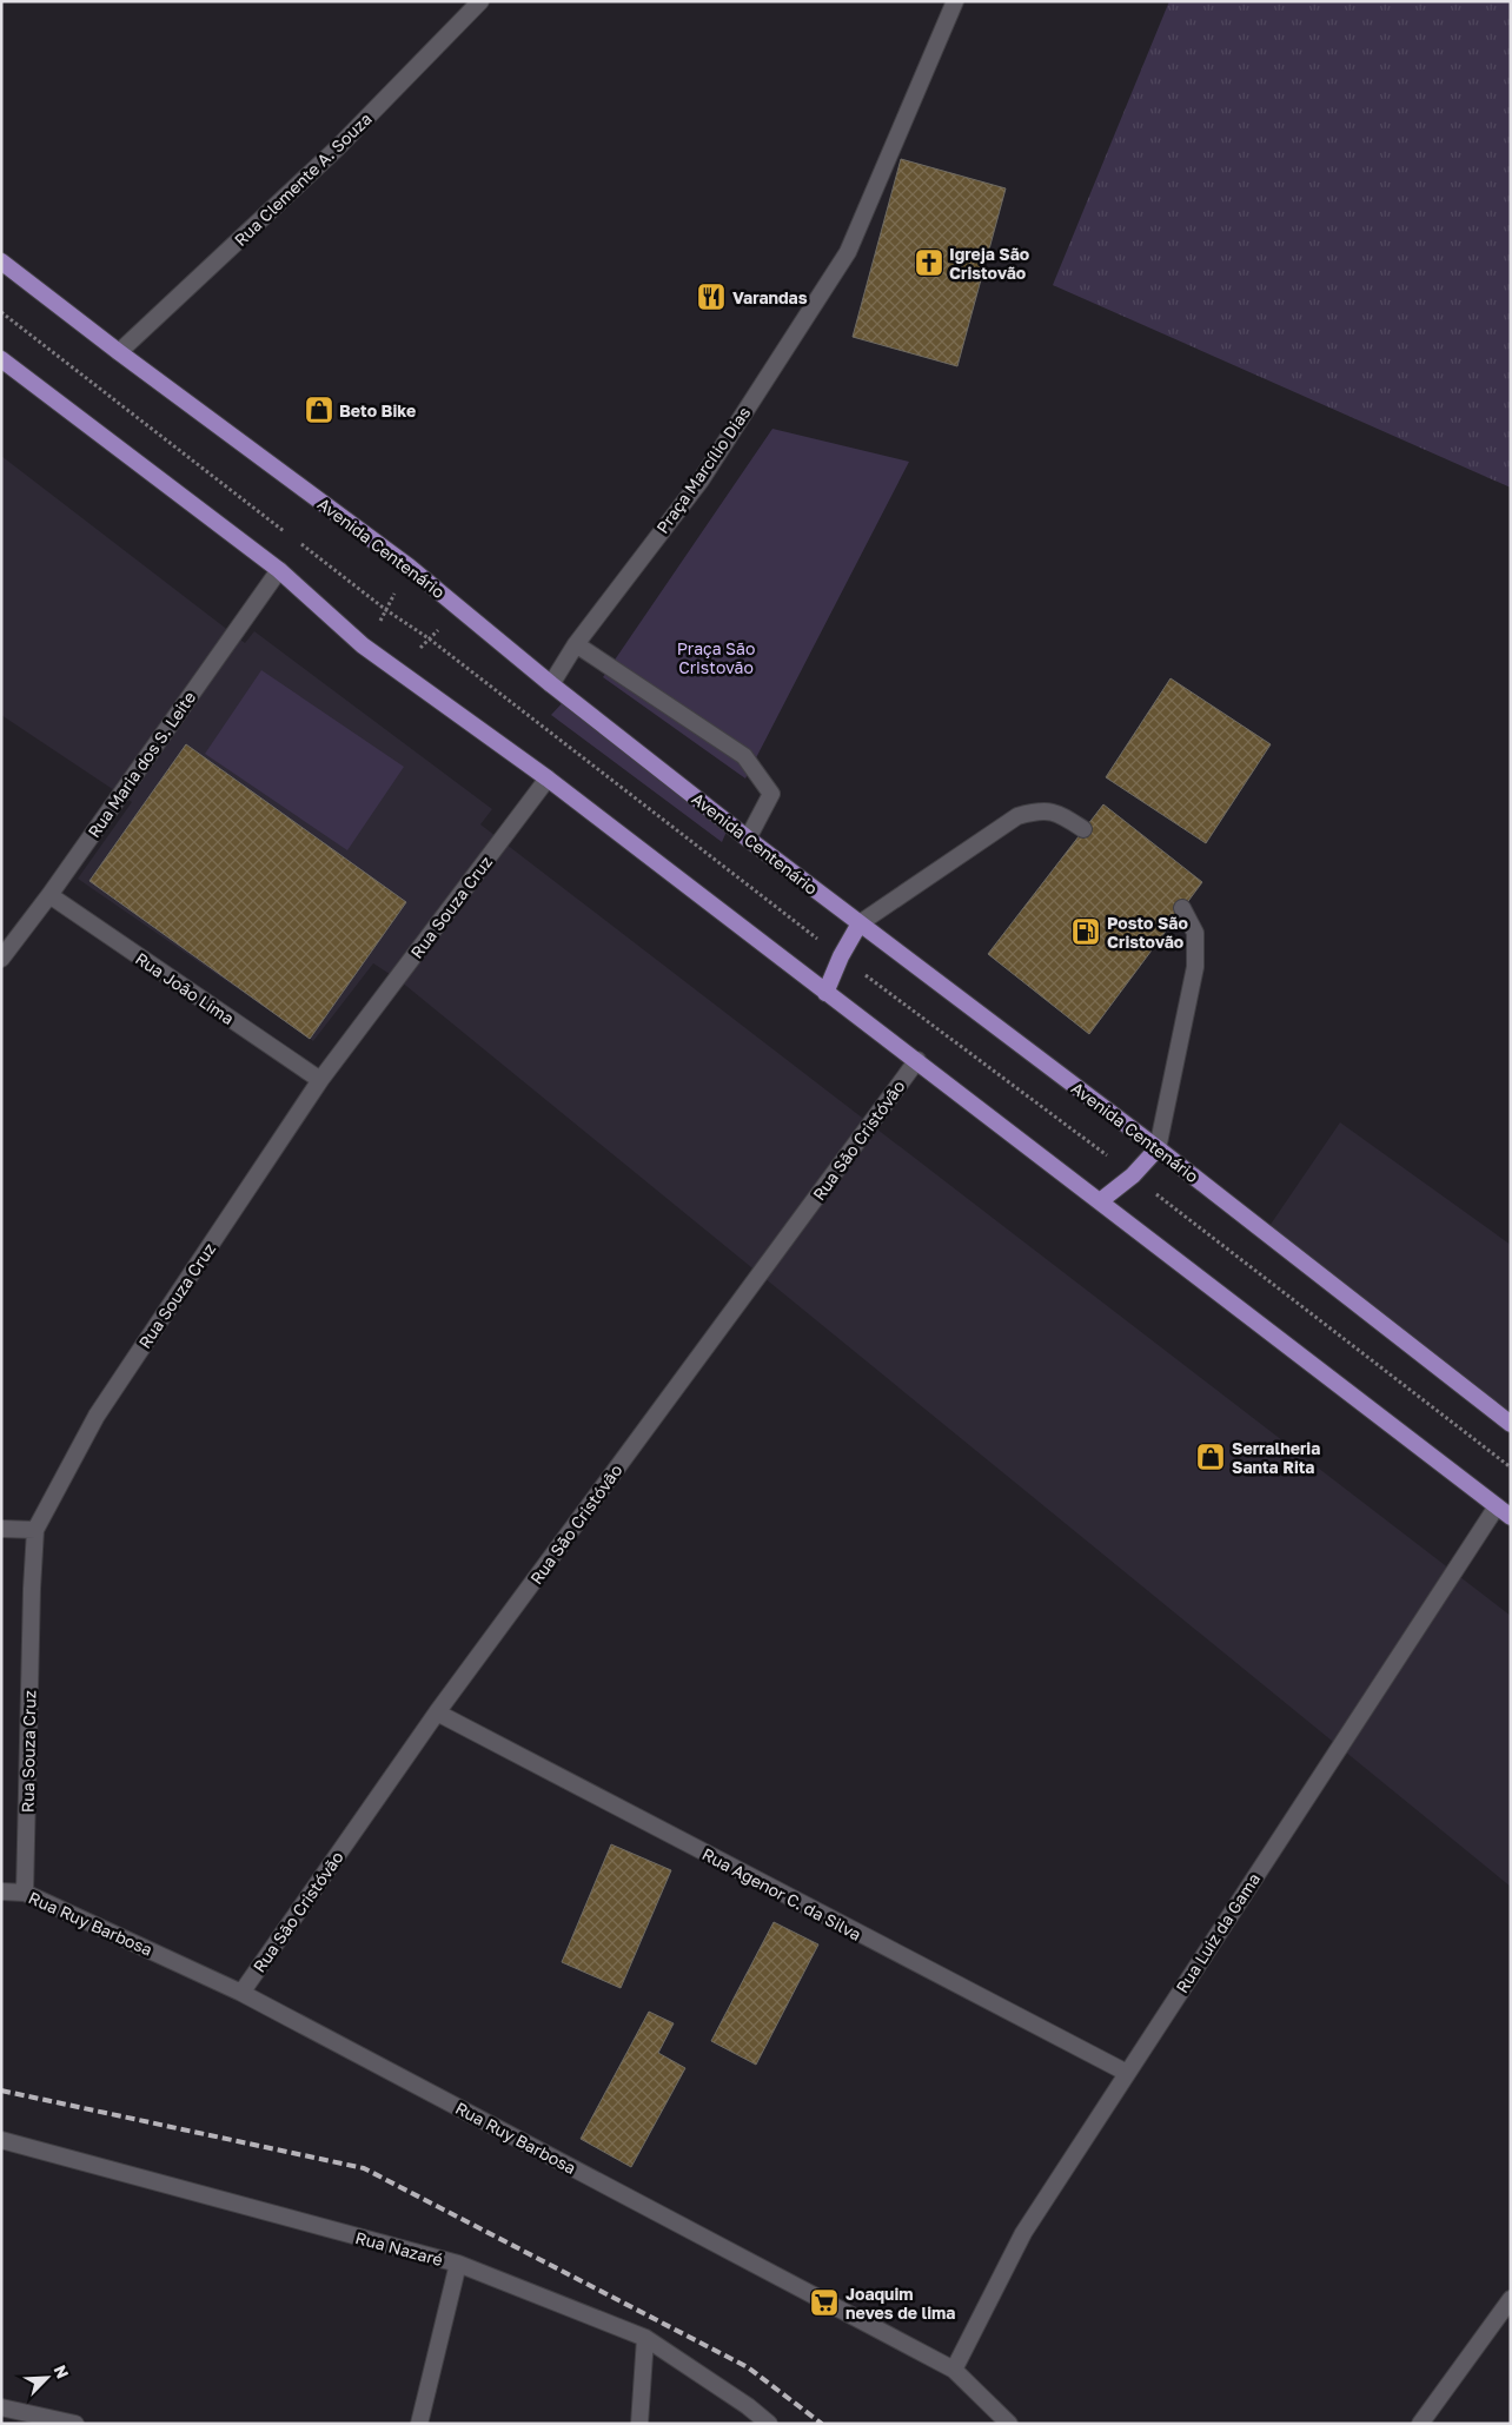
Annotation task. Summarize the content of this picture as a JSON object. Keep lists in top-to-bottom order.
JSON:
{
  "streets": {
    "main road": ["Avenida Centenário"],
    "street": [
      "Rua Clemente A. Souza",
      "Praça Marcílio Dias",
      "Rua Maria dos S. Leite",
      "Rua Souza Cruz",
      "Rua João Lima",
      "Rua São Cristóvão",
      "Rua Agenor C. da Silva",
      "Rua Ruy Barbosa",
      "Rua Luiz da Gama",
      "Rua Nazaré"
    ]
  },
  "crossings": [
    ["Rua Clemente A. Souza", "Avenida Centenário"],
    ["Praça Marcílio Dias", "Avenida Centenário"],
    ["Rua Maria dos S. Leite", "Rua João Lima"],
    ["Rua Souza Cruz", "Rua João Lima"],
    ["Rua Souza Cruz", "Rua Ruy Barbosa"],
    ["Rua São Cristóvão", "Rua Agenor C. da Silva"],
    ["Rua São Cristóvão", "Rua Ruy Barbosa"],
    ["Rua Agenor C. da Silva", "Rua Luiz da Gama"],
    ["Rua Ruy Barbosa", "Rua Luiz da Gama"]
  ],
  "parks": ["Praça São Cristovão"],
  "places": {
    "church": ["Igreja São Cristovão"],
    "restaurant": ["Varandas"],
    "shop": ["Beto Bike", "Serralheria Santa Rita"],
    "fuel station": ["Posto São Cristovão"],
    "supermarket": ["Joaquim neves de lima"]
  },
  "north": "top right"
}
